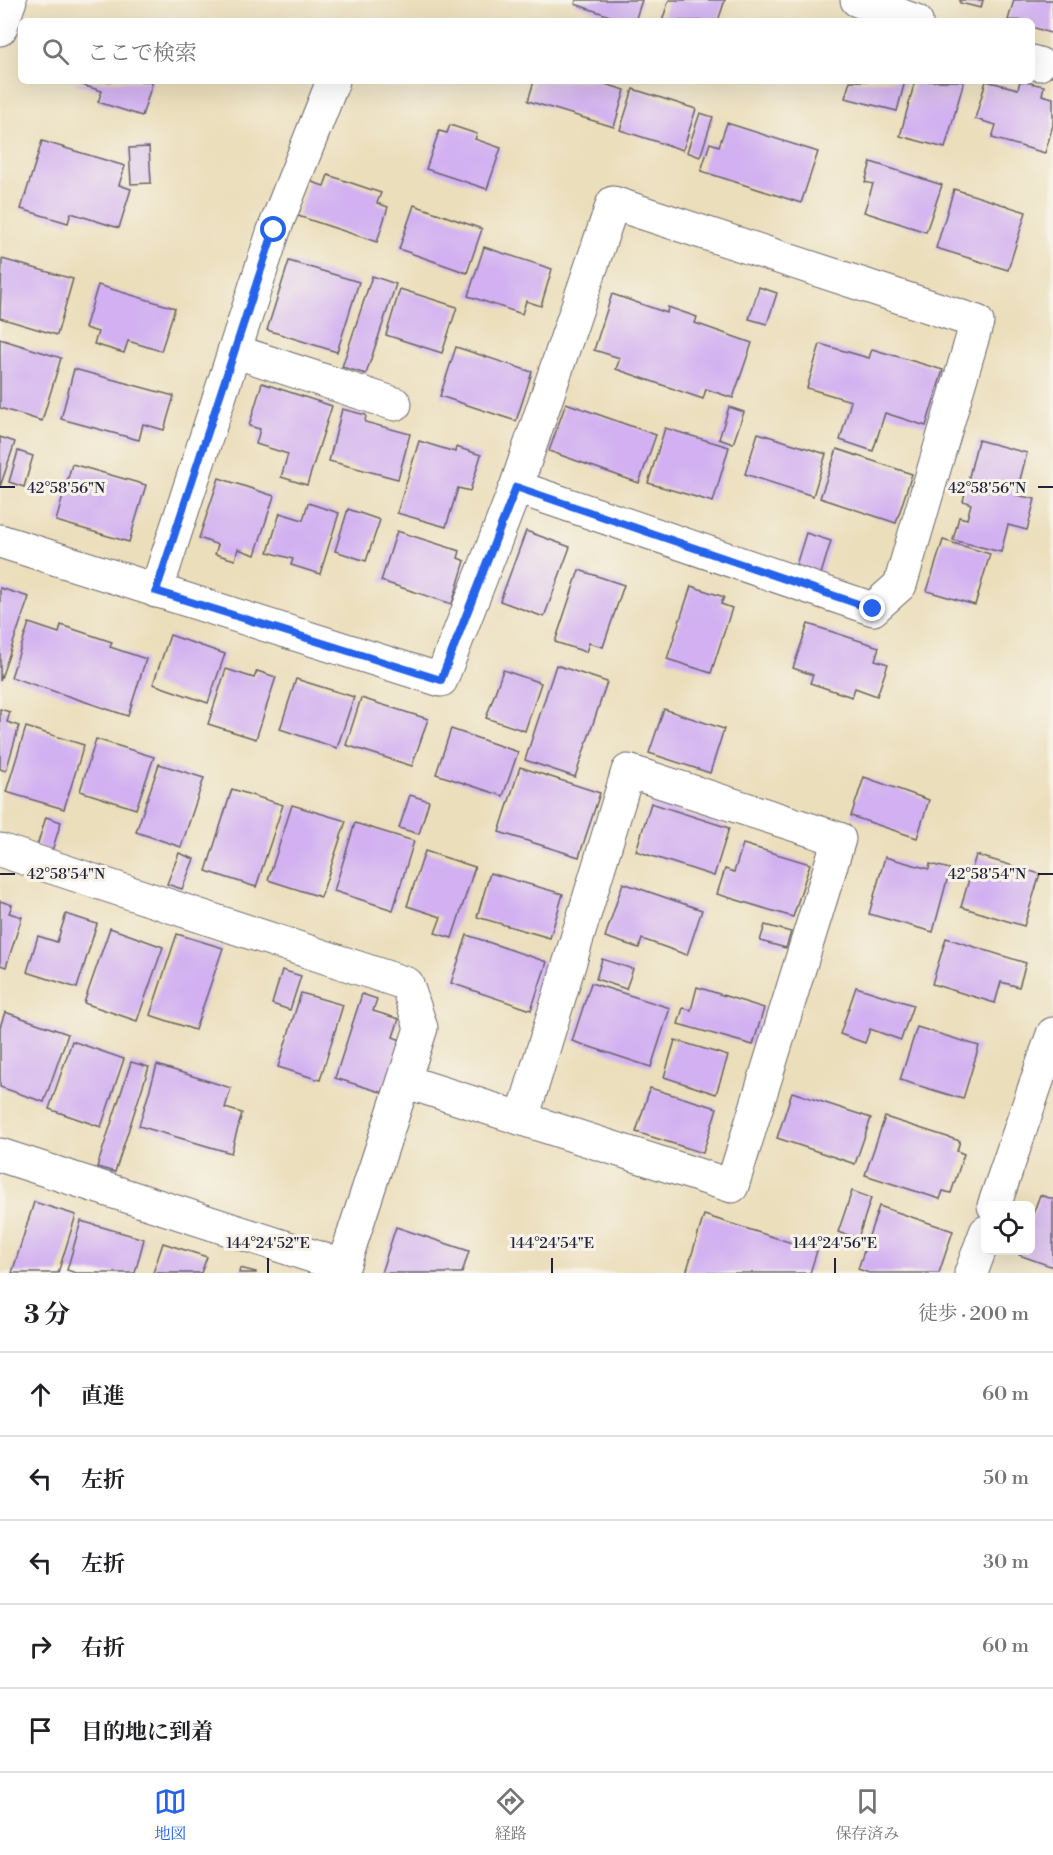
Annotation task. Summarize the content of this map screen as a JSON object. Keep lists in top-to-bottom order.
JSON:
{
  "page": {
    "search": "ここで検索",
    "heading": ["3 分", "徒歩 · 200 m"],
    "list": [
      ["直進", "60 m"],
      ["左折", "50 m"],
      ["左折", "30 m"],
      ["右折", "60 m"],
      "目的地に到着"
    ],
    "nav": ["地図", "経路", "保存済み"]
  },
  "coordinates": [
    "42°58'56\"N",
    "42°58'54\"N",
    "144°24'52\"E",
    "144°24'54\"E",
    "144°24'56\"E"
  ]
}
